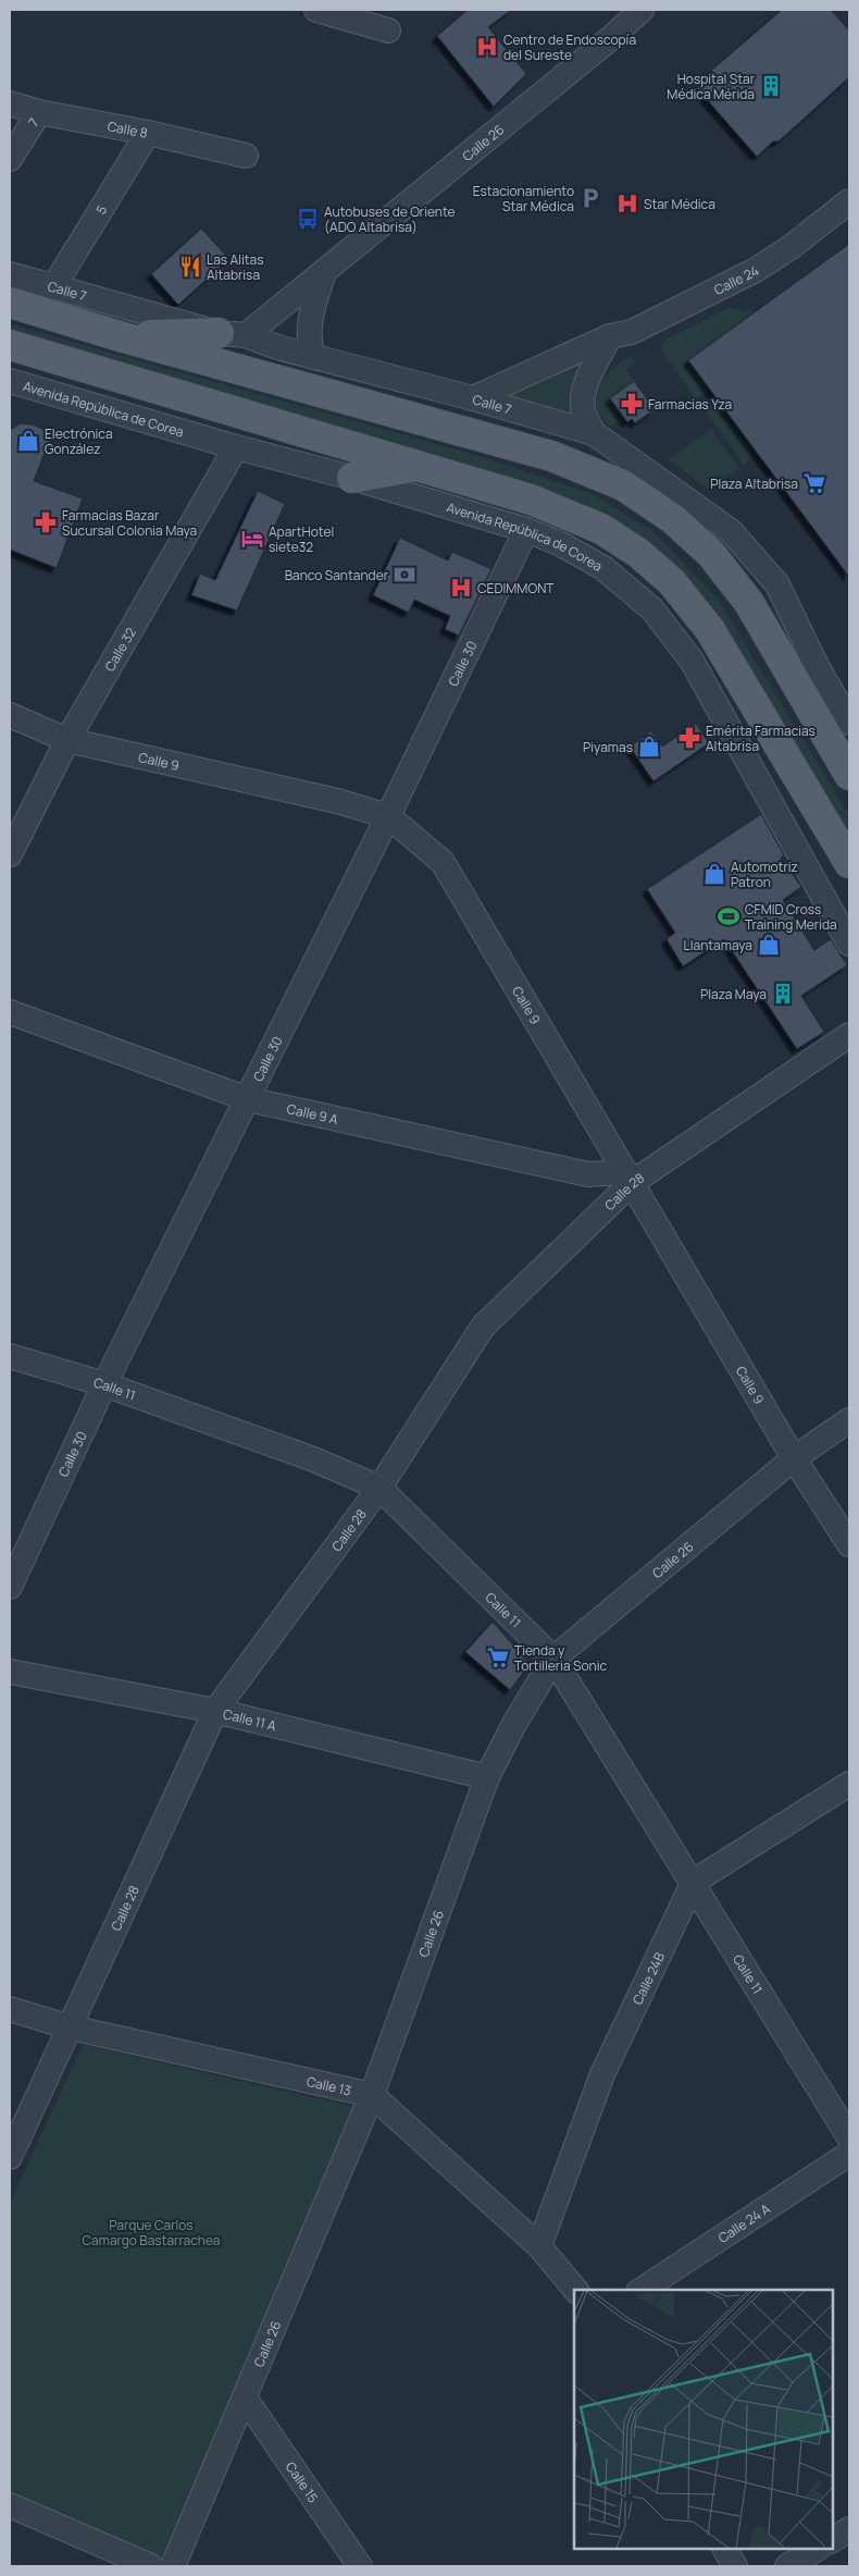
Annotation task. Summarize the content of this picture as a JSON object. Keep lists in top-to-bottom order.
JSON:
{
  "streets": {
    "street": [
      "7",
      "Calle 8",
      "Calle 26",
      "5",
      "Calle 24",
      "Calle 7",
      "Avenida República de Corea",
      "Calle 32",
      "Calle 30",
      "Calle 9",
      "Calle 9 A",
      "Calle 28",
      "Calle 11",
      "Calle 11 A",
      "Calle 24B",
      "Calle 13",
      "Calle 24 A",
      "Calle 15"
    ]
  },
  "crossings": [
    ["7", "Calle 8"],
    ["Calle 8", "5"],
    ["Calle 26", "Calle 7"],
    ["Calle 26", "Calle 9"],
    ["Calle 26", "Calle 11"],
    ["Calle 26", "Calle 11 A"],
    ["Calle 26", "Calle 13"],
    ["Calle 26", "Calle 15"],
    ["5", "Calle 7"],
    ["Calle 24", "Calle 7"],
    ["Avenida República de Corea", "Calle 32"],
    ["Avenida República de Corea", "Calle 30"],
    ["Calle 32", "Calle 9"],
    ["Calle 30", "Calle 9"],
    ["Calle 30", "Calle 9 A"],
    ["Calle 30", "Calle 11"],
    ["Calle 9", "Calle 9 A"],
    ["Calle 9", "Calle 28"],
    ["Calle 9 A", "Calle 28"],
    ["Calle 28", "Calle 11"],
    ["Calle 28", "Calle 11 A"],
    ["Calle 28", "Calle 13"],
    ["Calle 11", "Calle 24B"],
    ["Calle 24B", "Calle 13"]
  ],
  "parks": ["Parque Carlos Camargo Bastarrachea"],
  "places": {
    "hospital": ["Centro de Endoscopía del Sureste", "Star Médica", "CEDIMMONT"],
    "building": ["Hospital Star Médica Mérida", "Plaza Maya"],
    "parking": ["Estacionamiento Star Médica"],
    "bus stop": ["Autobuses de Oriente (ADO Altabrisa)"],
    "restaurant": ["Las Alitas Altabrisa"],
    "pharmacy": ["Farmacias Yza", "Farmacias Bazar Sucursal Colonia Maya", "Emérita Farmacias Altabrisa"],
    "shop": [
      "Electrónica González",
      "Piyamas",
      "Automotriz Patron",
      "Llantamaya"
    ],
    "supermarket": ["Plaza Altabrisa", "Tienda y Tortilleria Sonic"],
    "hotel": ["ApartHotel siete32"],
    "bank": ["Banco Santander"],
    "sports": ["CFMID Cross Training Merida"]
  }
}
